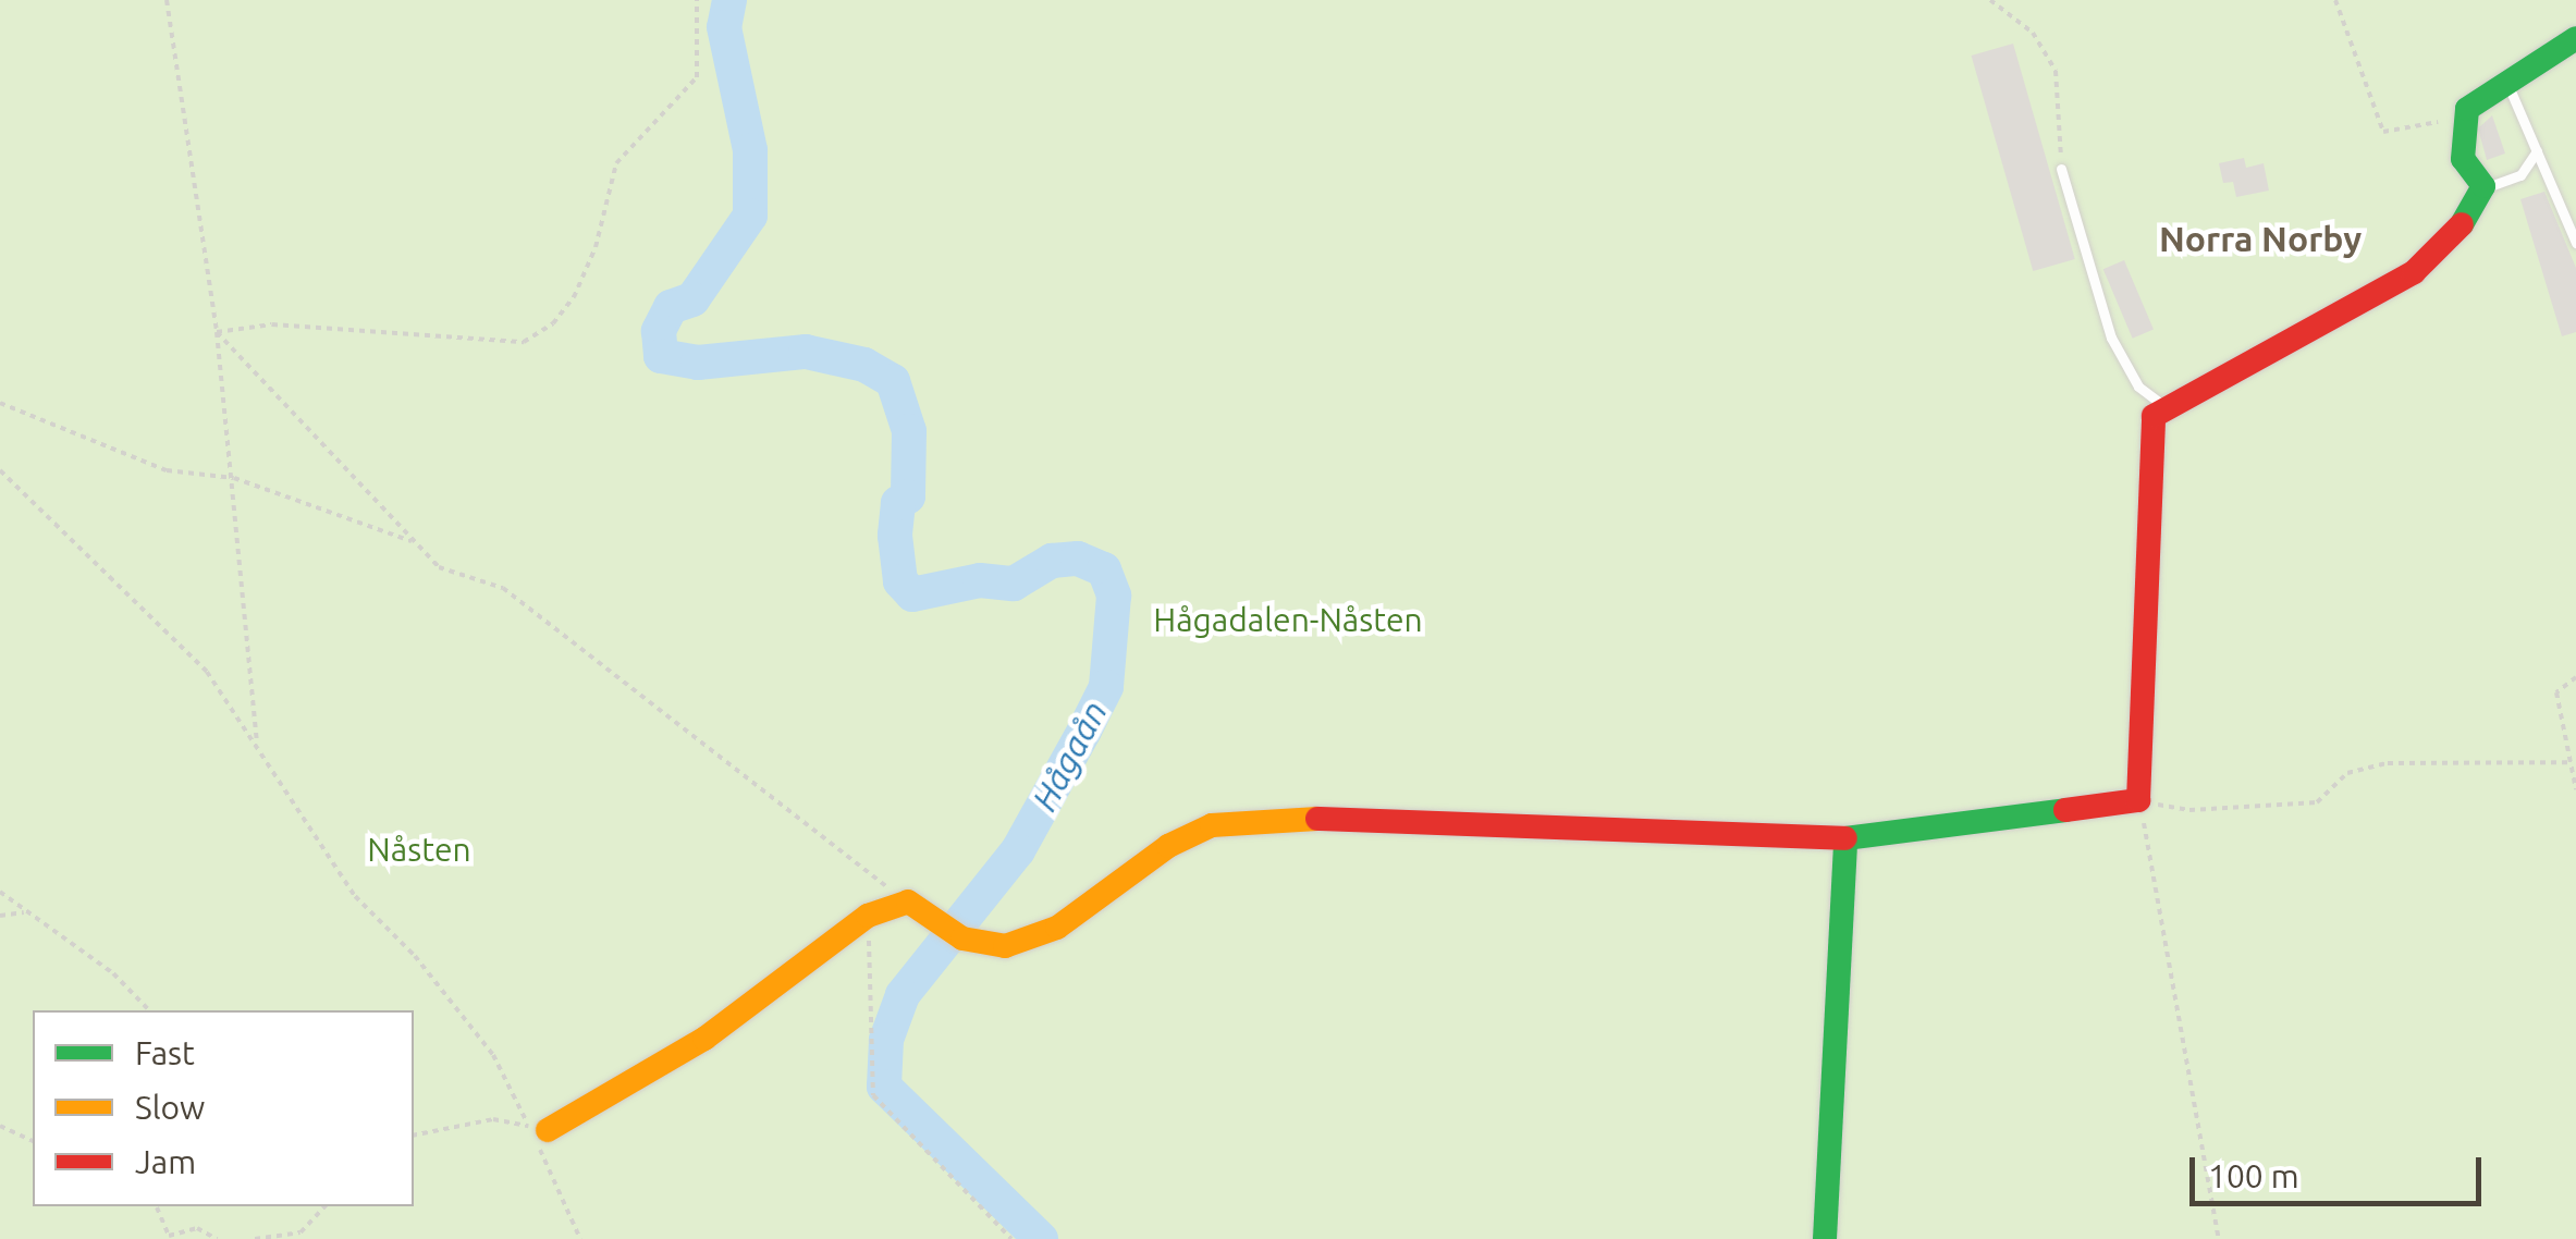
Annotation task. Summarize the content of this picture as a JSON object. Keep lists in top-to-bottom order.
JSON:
{
  "districts": ["Norra Norby"],
  "water": ["Hågaån"],
  "parks": ["Hågadalen-Nåsten", "Nåsten"],
  "legend": ["Fast", "Slow", "Jam"],
  "scale_bar": "100 m"
}
